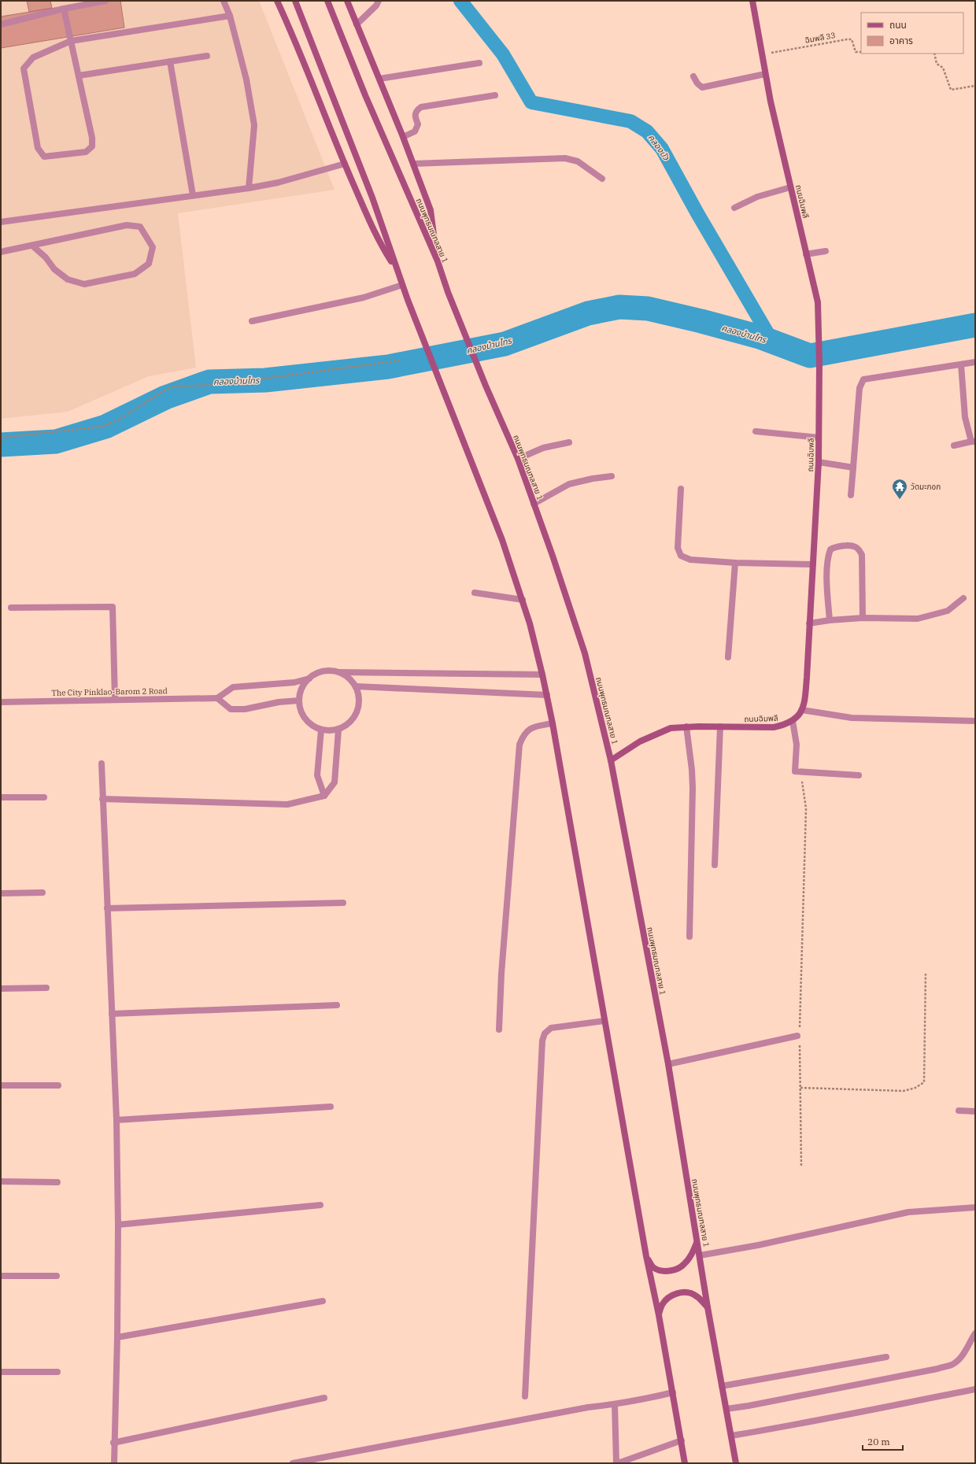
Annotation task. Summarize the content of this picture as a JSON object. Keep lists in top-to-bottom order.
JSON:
{
  "streets": {
    "main road": ["ถนนฉิมพลี", "ถนนพุทธมณฑลสาย 1"],
    "street": ["The City Pinklao-Barom 2 Road"],
    "path": ["ฉิมพลี 33"]
  },
  "crossings": [
    ["ถนนฉิมพลี", "ถนนพุทธมณฑลสาย 1"]
  ],
  "water": ["คลองบัว", "คลองบ้านไทร"],
  "places": {
    "temple": ["วัดมะกอก"]
  },
  "legend": ["ถนน", "อาคาร"],
  "scale_bar": "20 m"
}
